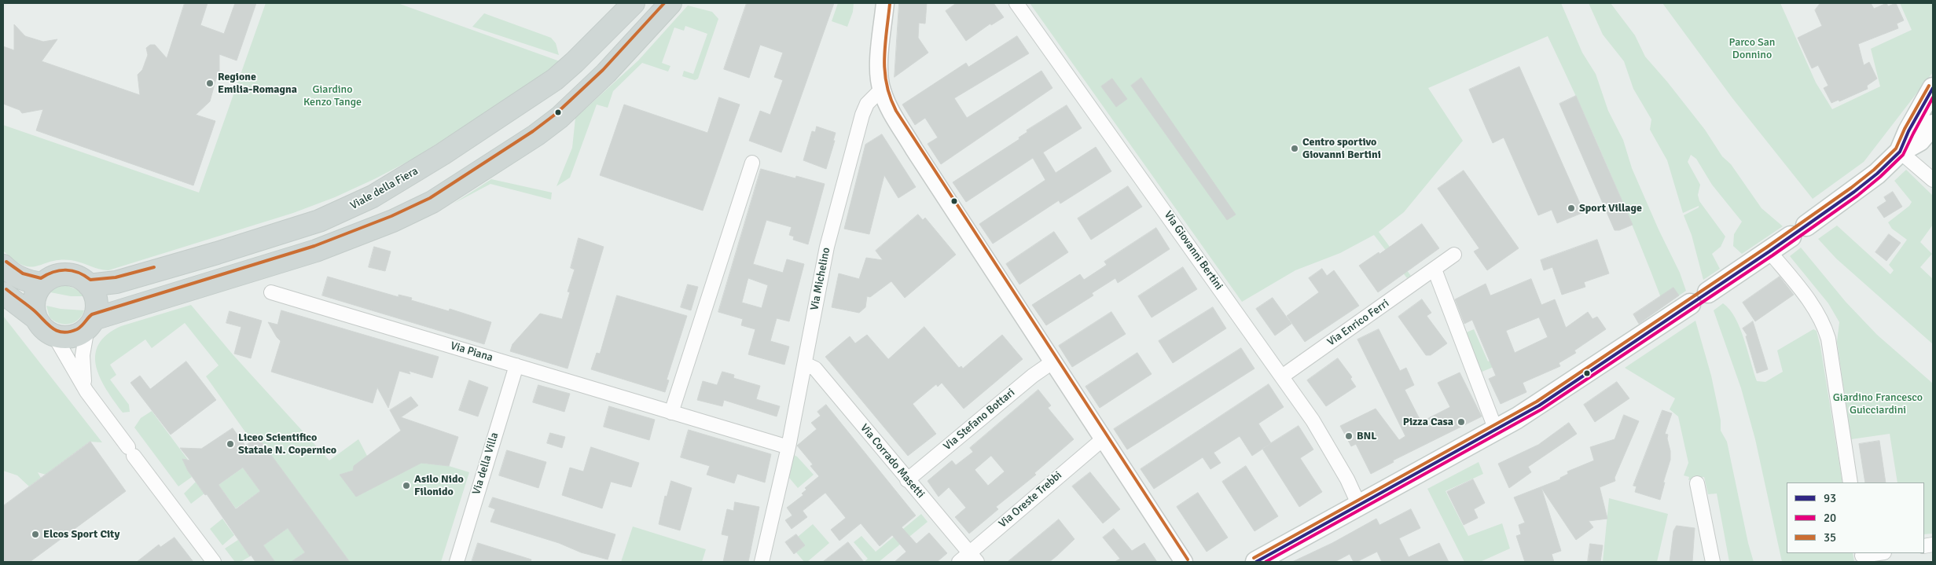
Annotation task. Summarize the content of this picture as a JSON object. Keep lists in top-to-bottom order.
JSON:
{
  "streets": {
    "main road": ["Viale della Fiera"],
    "street": [
      "Via Giovanni Bertini",
      "Via Michelino",
      "Via Enrico Ferri",
      "Via Piana",
      "Via Stefano Bottari",
      "Via Corrado Masetti",
      "Via della Villa",
      "Via Oreste Trebbi"
    ]
  },
  "crossings": [
    ["Via Giovanni Bertini", "Via Enrico Ferri"],
    ["Via Michelino", "Via Piana"],
    ["Via Michelino", "Via Corrado Masetti"],
    ["Via Piana", "Via della Villa"],
    ["Via Stefano Bottari", "Via Corrado Masetti"],
    ["Via Corrado Masetti", "Via Oreste Trebbi"]
  ],
  "parks": ["Parco San Donnino", "Giardino Kenzo Tange", "Giardino Francesco Guicciardini"],
  "places": [
    "Regione Emilia-Romagna",
    "Centro sportivo Giovanni Bertini",
    "Sport Village",
    "Pizza Casa",
    "BNL",
    "Liceo Scientifico Statale N. Copernico",
    "Asilo Nido Filonido",
    "Elcos Sport City"
  ],
  "lines": ["transit line 35", "transit line 93", "transit line 20"],
  "legend": ["93", "20", "35"]
}
